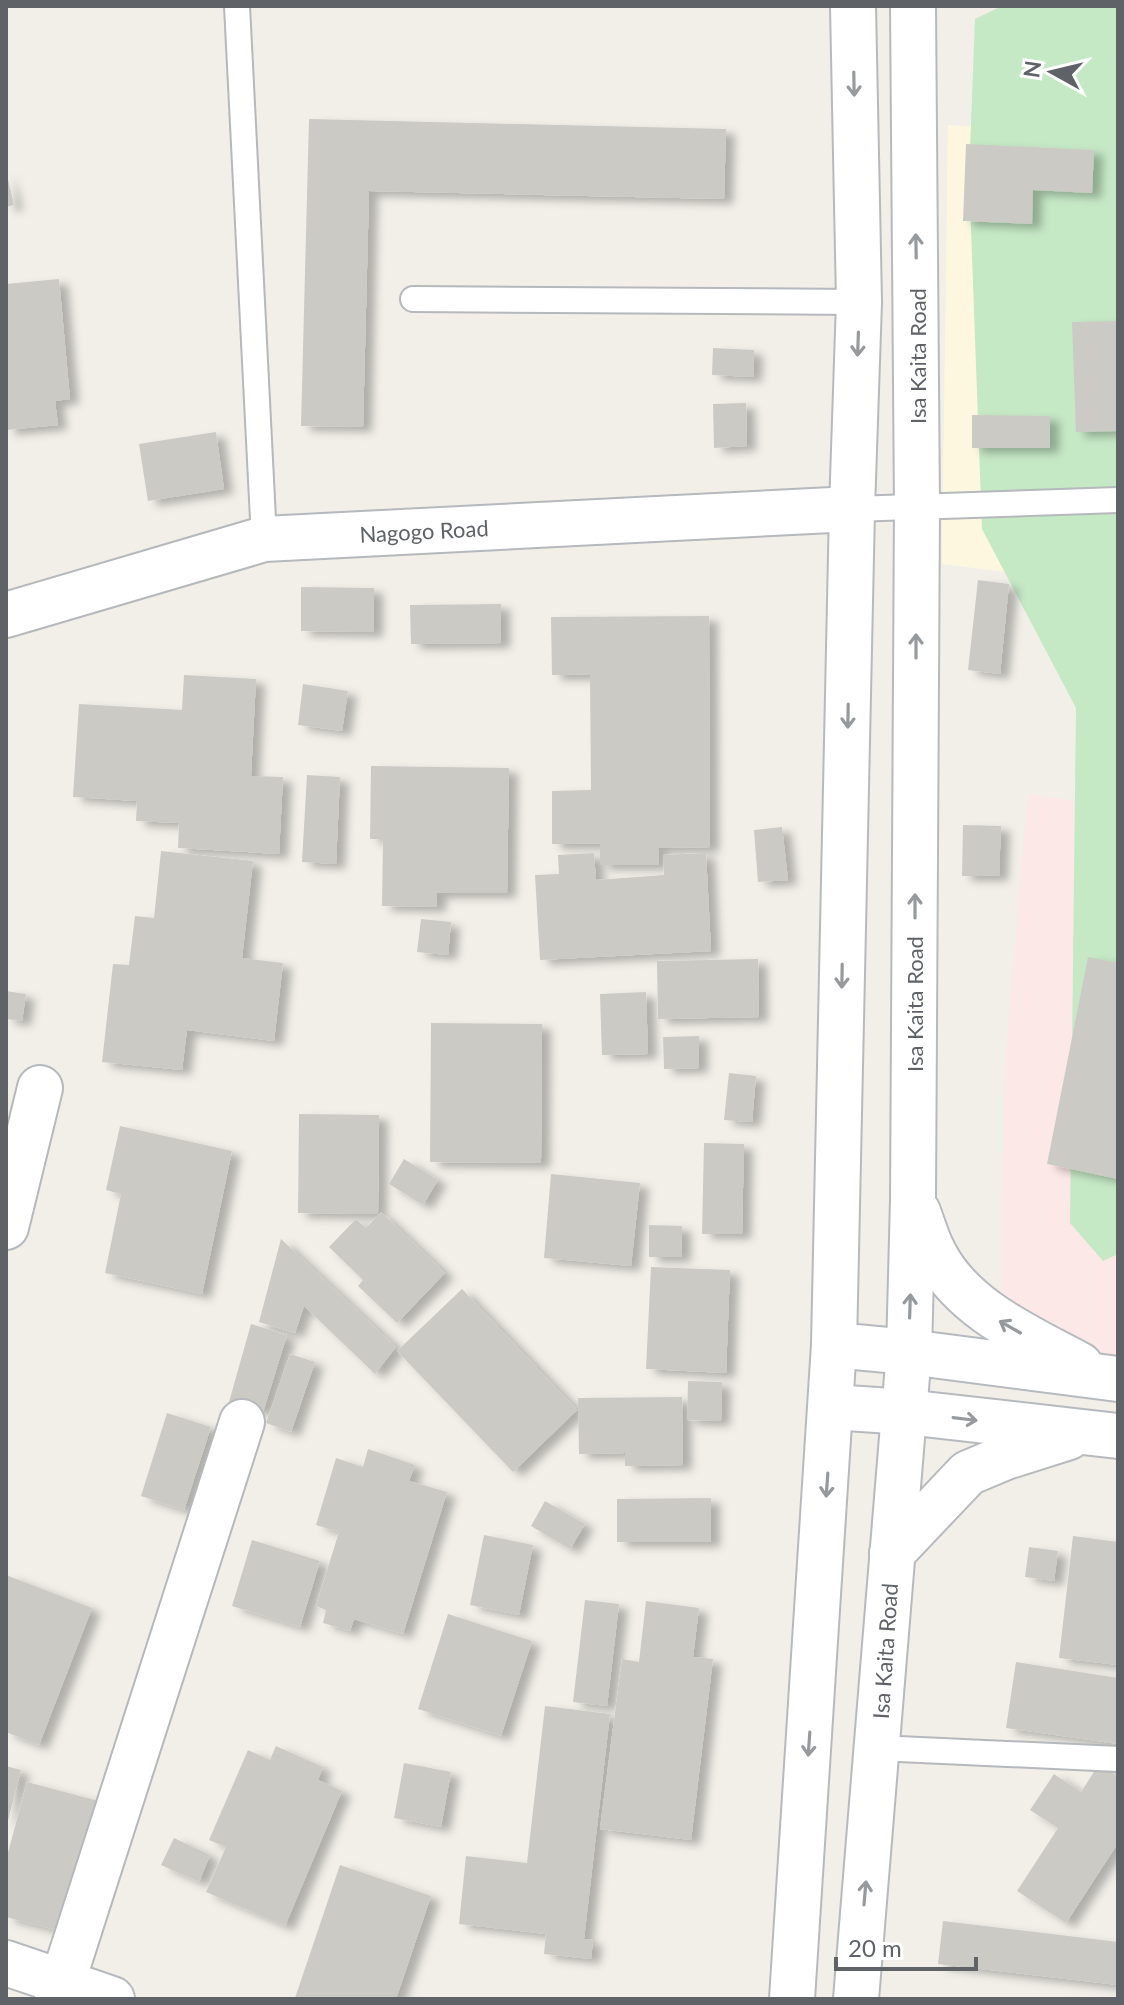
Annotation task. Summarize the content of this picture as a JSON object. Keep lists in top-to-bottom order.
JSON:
{
  "streets": {
    "main road": ["Isa Kaita Road", "Nagogo Road"]
  },
  "scale_bar": "20 m",
  "north": "left"
}
